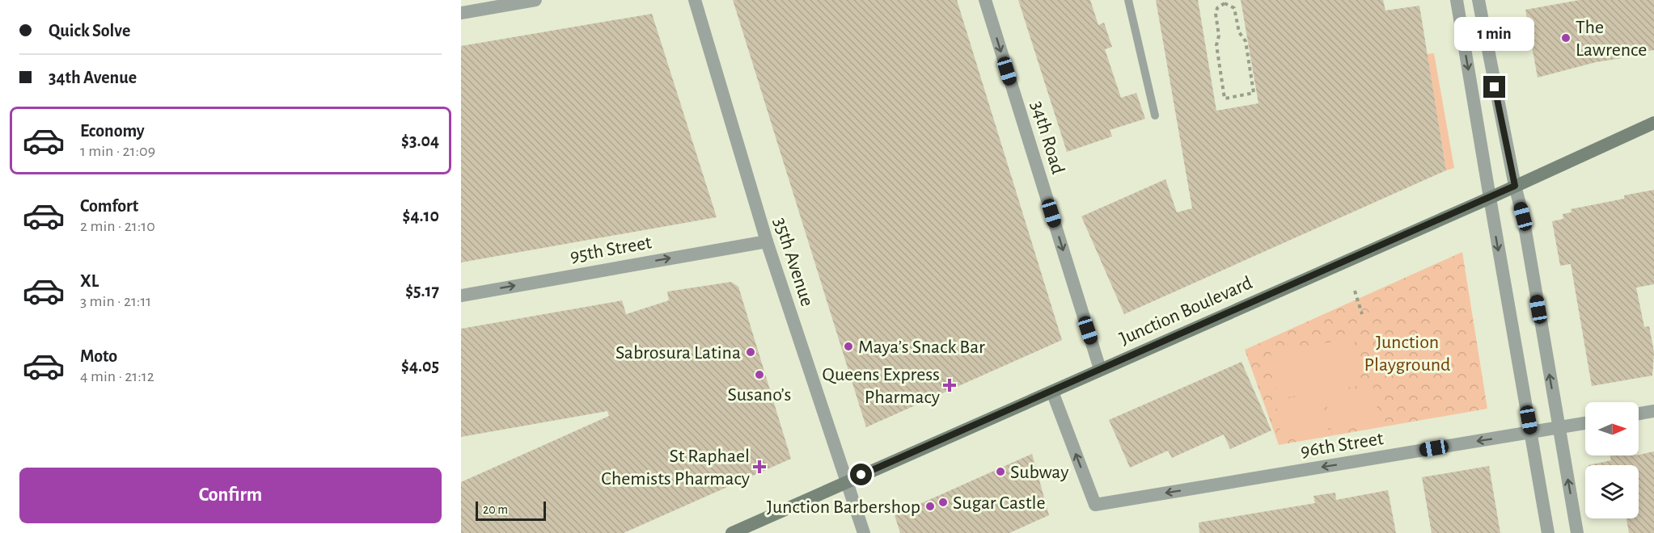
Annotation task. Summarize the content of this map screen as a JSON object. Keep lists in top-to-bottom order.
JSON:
{
  "streets": {
    "main road": ["Junction Boulevard"],
    "street": [
      "34th Road",
      "95th Street",
      "35th Avenue",
      "96th Street"
    ]
  },
  "crossings": [
    ["34th Road", "Junction Boulevard"],
    ["95th Street", "35th Avenue"],
    ["35th Avenue", "Junction Boulevard"],
    ["Junction Boulevard", "96th Street"]
  ],
  "one_way": ["34th Road", "95th Street", "96th Street"],
  "parks": ["Junction Playground"],
  "places": {
    "other": [
      "The Lawrence",
      "Maya’s Snack Bar",
      "Sabrosura Latina",
      "Susano’s",
      "Subway",
      "Sugar Castle",
      "Junction Barbershop"
    ],
    "health": ["Queens Express Pharmacy", "St Raphael Chemists Pharmacy"]
  },
  "scale_bar": "20 m",
  "north": "right",
  "page": {
    "banner": ["Quick Solve", "34th Avenue"],
    "bubble": "1 min",
    "list": [
      {
        "name": "Economy",
        "note": "1 min · 21:09",
        "value": "$3.04"
      },
      {
        "name": "Comfort",
        "note": "2 min · 21:10",
        "value": "$4.10"
      },
      {
        "name": "XL",
        "note": "3 min · 21:11",
        "value": "$5.17"
      },
      {
        "name": "Moto",
        "note": "4 min · 21:12",
        "value": "$4.05"
      }
    ],
    "buttons": "Confirm",
    "scale": "20 m"
  }
}
